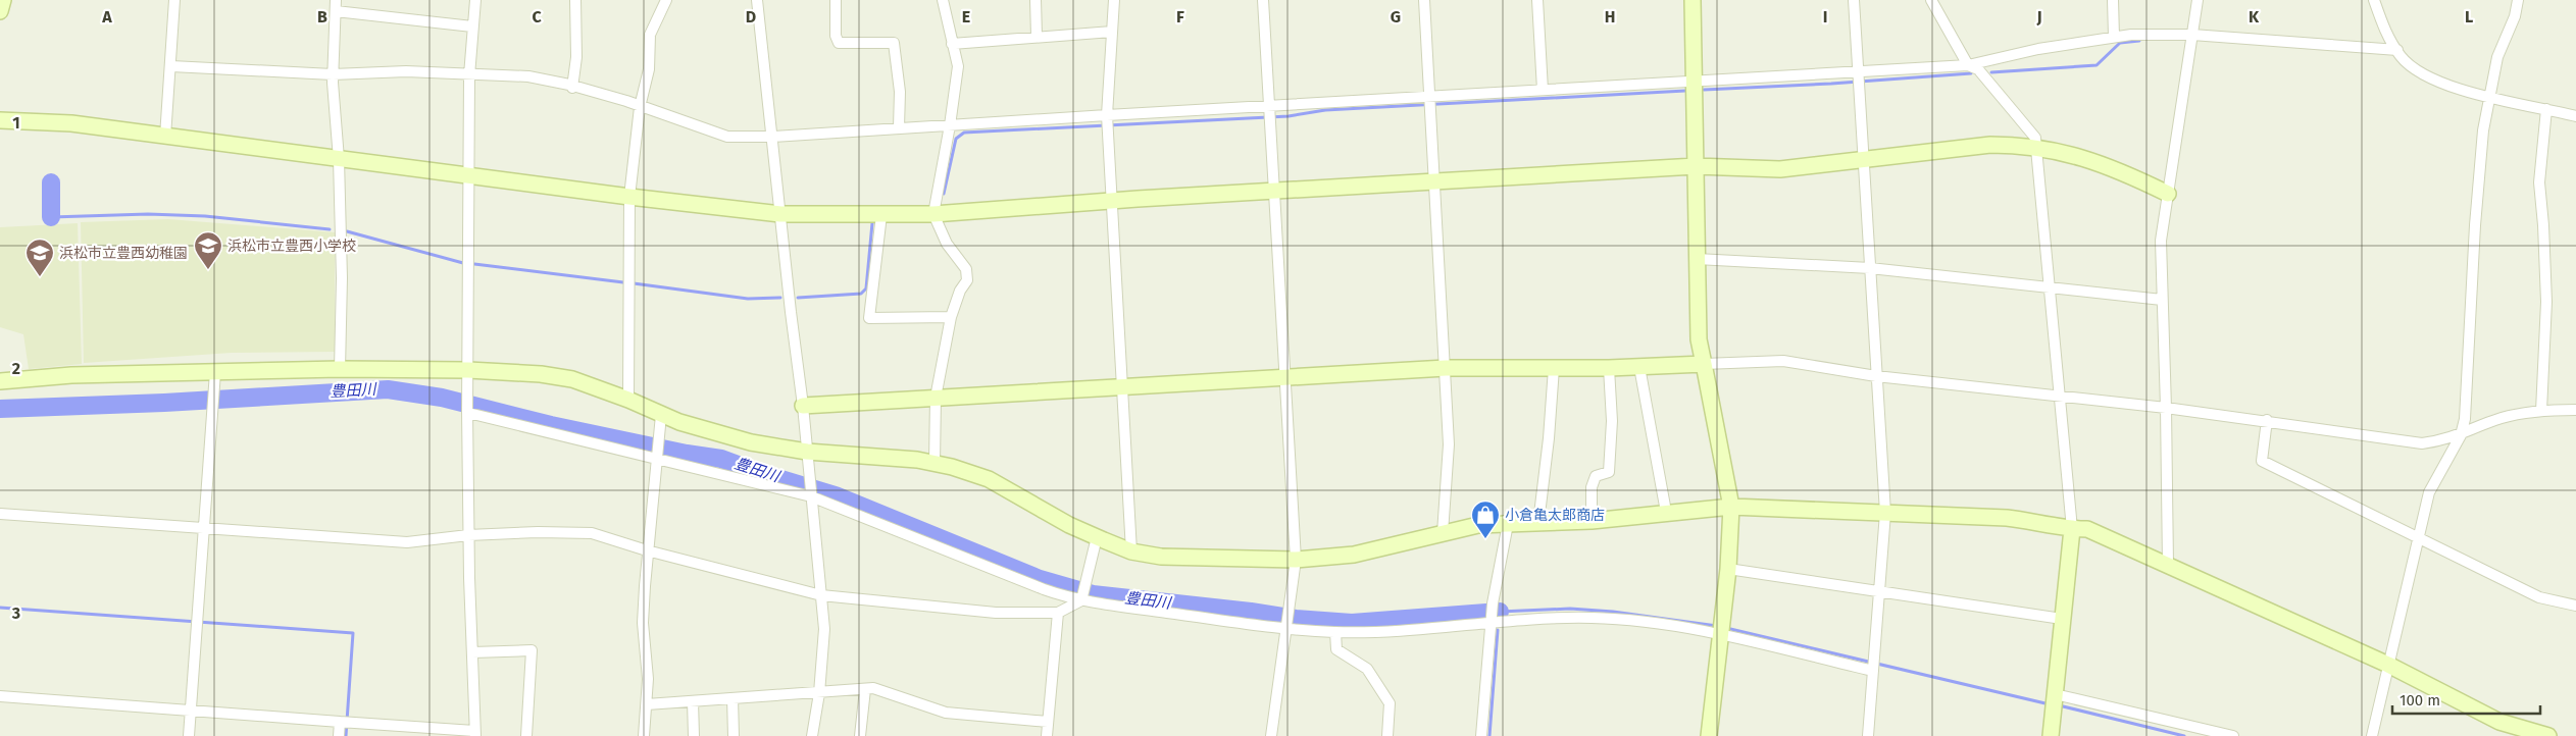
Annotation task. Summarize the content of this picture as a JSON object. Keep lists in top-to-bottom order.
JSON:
{
  "water": ["豊田川"],
  "places": {
    "school or university": ["浜松市立豊西小学校", "浜松市立豊西幼稚園"],
    "shop": ["小倉亀太郎商店"]
  },
  "scale_bar": "100 m",
  "grid": {
    "columns": [
      "A",
      "B",
      "C",
      "D",
      "E",
      "F",
      "G",
      "H",
      "I",
      "J",
      "K",
      "L"
    ],
    "rows": ["1", "2", "3"]
  }
}
